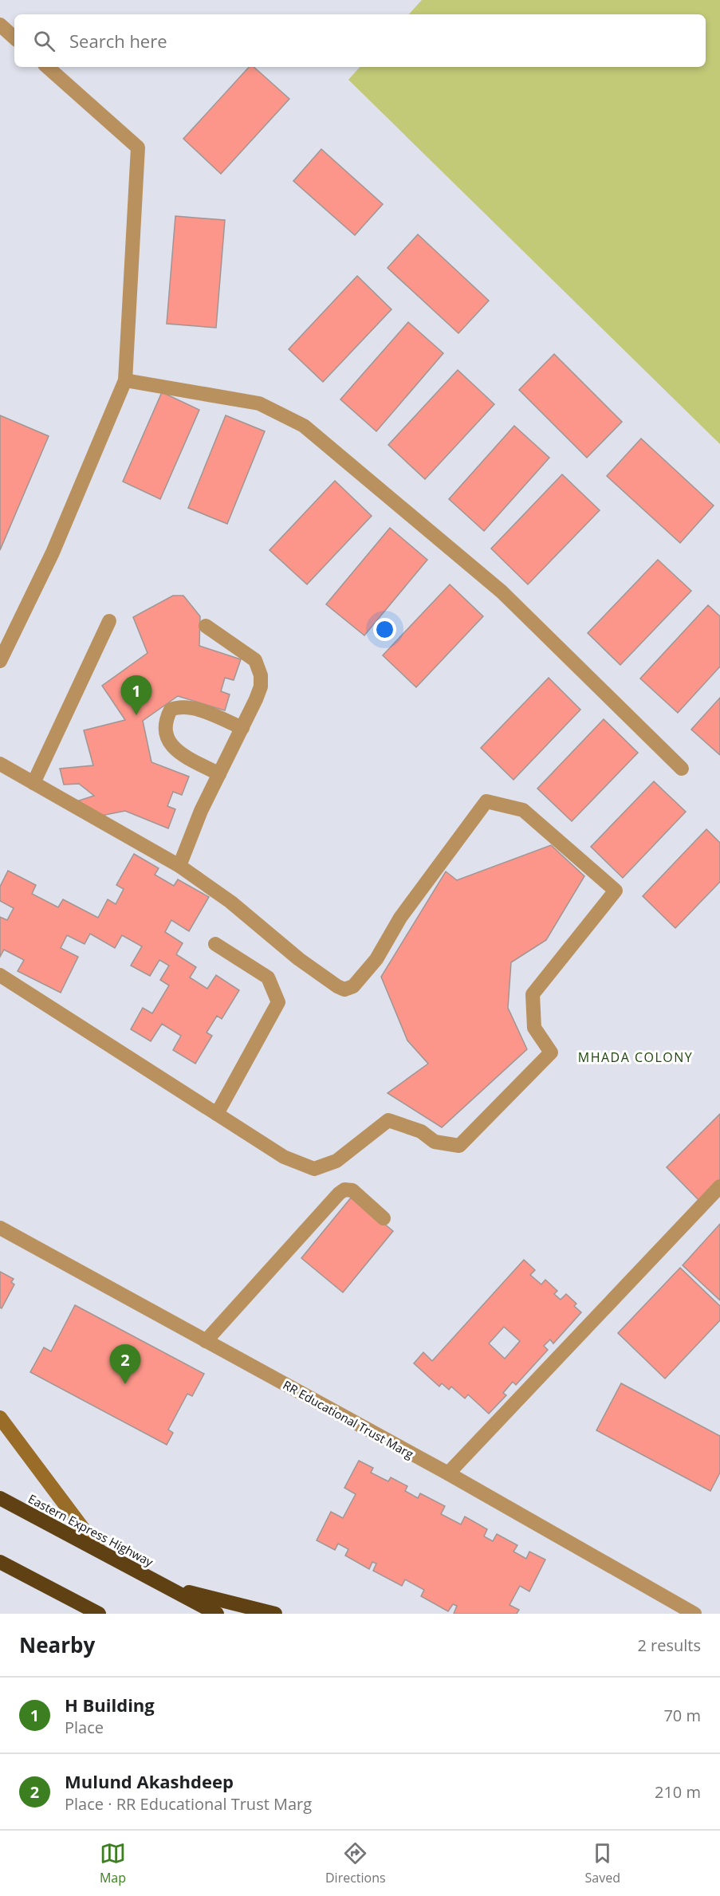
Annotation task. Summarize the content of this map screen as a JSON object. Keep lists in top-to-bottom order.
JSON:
{
  "streets": {
    "highway": ["Eastern Express Highway"],
    "street": ["RR Educational Trust Marg"]
  },
  "districts": ["MHADA COLONY"],
  "page": {
    "search": "Search here",
    "pins": ["1", "2"],
    "heading": ["Nearby", "2 results"],
    "list": [
      {
        "mark": "1",
        "name": "H Building",
        "note": "Place",
        "value": "70 m"
      },
      {
        "mark": "2",
        "name": "Mulund Akashdeep",
        "note": "Place · RR Educational Trust Marg",
        "value": "210 m"
      }
    ],
    "nav": ["Map", "Directions", "Saved"]
  }
}
